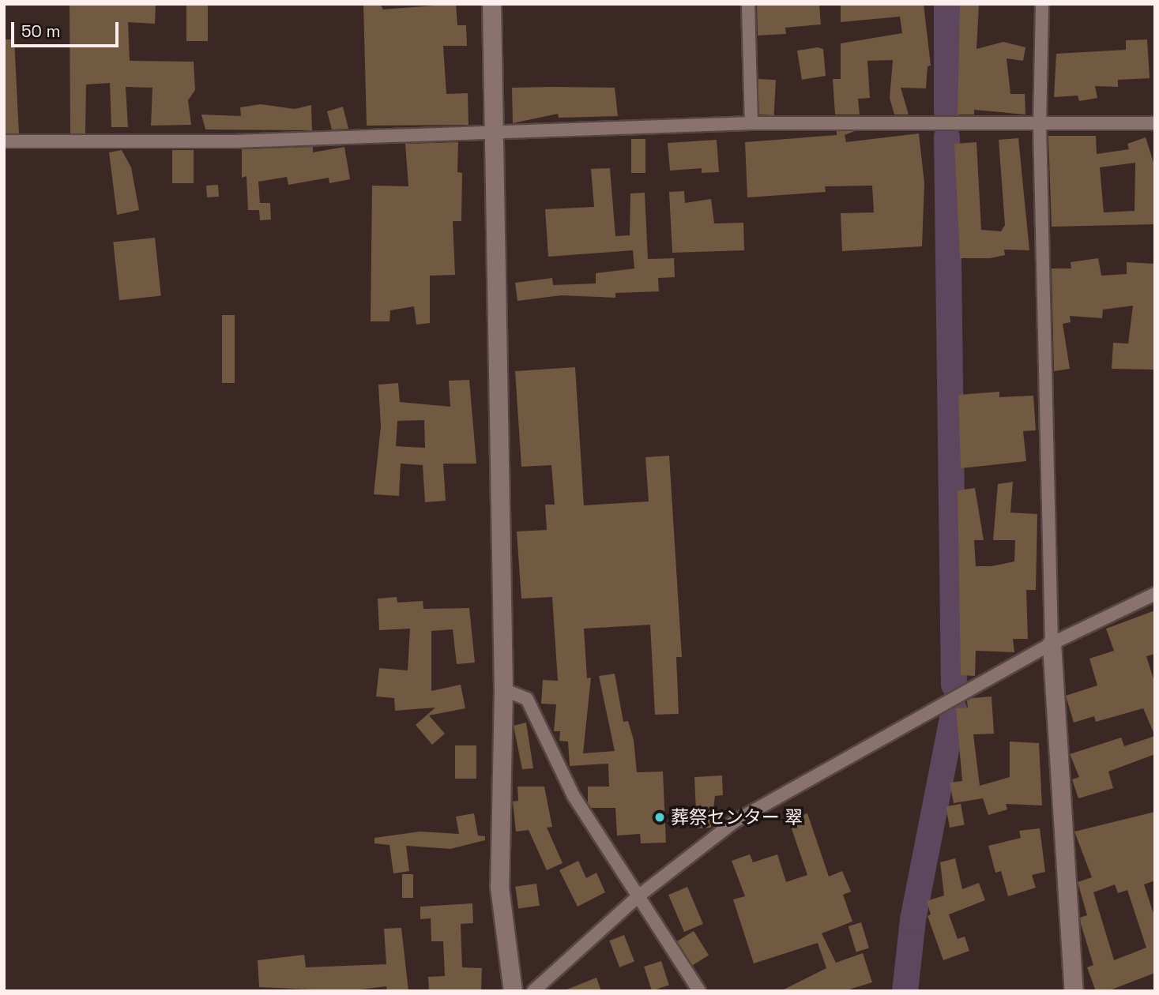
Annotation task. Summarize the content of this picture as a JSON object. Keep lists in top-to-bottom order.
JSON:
{
  "places": ["葬祭センター 翠"],
  "scale_bar": "50 m"
}
